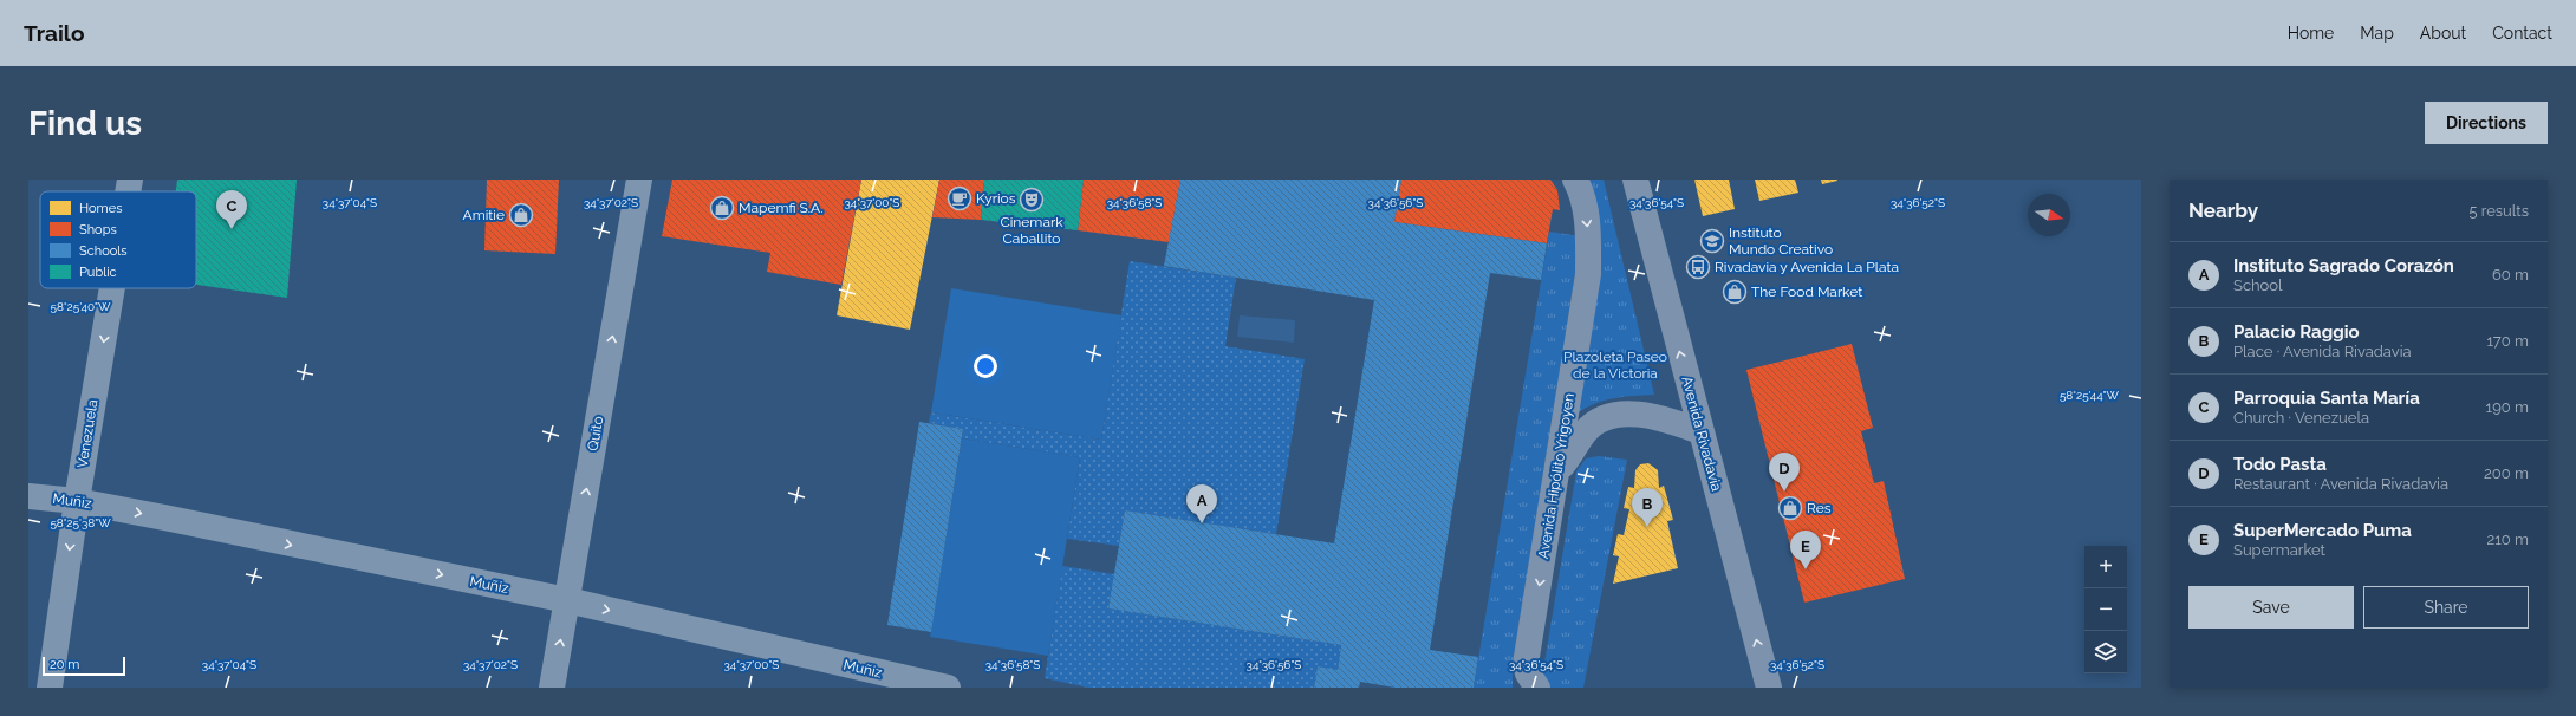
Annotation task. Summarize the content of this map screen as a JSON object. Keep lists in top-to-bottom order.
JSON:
{
  "streets": {
    "main road": ["Avenida Rivadavia", "Avenida Hipólito Yrigoyen"],
    "street": ["Venezuela", "Quito", "Muñiz"]
  },
  "crossings": [
    ["Venezuela", "Muñiz"],
    ["Quito", "Muñiz"]
  ],
  "one_way": [
    "Venezuela",
    "Quito",
    "Avenida Rivadavia",
    "Avenida Hipólito Yrigoyen",
    "Muñiz"
  ],
  "parks": ["Plazoleta Paseo de la Victoria"],
  "places": {
    "cafe": ["Kyrios"],
    "theatre": ["Cinemark Caballito"],
    "shop": [
      "Mapemfi S.A.",
      "Amitie",
      "The Food Market",
      "Res"
    ],
    "school or university": ["Instituto Mundo Creativo"],
    "bus stop": ["Rivadavia y Avenida La Plata"]
  },
  "legend": [
    "Homes",
    "Shops",
    "Schools",
    "Public"
  ],
  "scale_bar": "20 m",
  "north": "right",
  "page": {
    "header": "Trailo",
    "nav": [
      "Home",
      "Map",
      "About",
      "Contact"
    ],
    "buttons": [
      "Directions",
      ["Save", "Share"]
    ],
    "title": "Find us",
    "heading": ["Nearby", "5 results"],
    "pins": [
      "C",
      "D",
      "A",
      "B",
      "E"
    ],
    "list": [
      {
        "mark": "A",
        "name": "Instituto Sagrado Corazón",
        "note": "School",
        "value": "60 m"
      },
      {
        "mark": "B",
        "name": "Palacio Raggio",
        "note": "Place · Avenida Rivadavia",
        "value": "170 m"
      },
      {
        "mark": "C",
        "name": "Parroquia Santa María",
        "note": "Church · Venezuela",
        "value": "190 m"
      },
      {
        "mark": "D",
        "name": "Todo Pasta",
        "note": "Restaurant · Avenida Rivadavia",
        "value": "200 m"
      },
      {
        "mark": "E",
        "name": "SuperMercado Puma",
        "note": "Supermarket",
        "value": "210 m"
      }
    ],
    "map_buttons": ["+", "−"],
    "scale": "20 m"
  },
  "coordinates": [
    "34°37'04\"S",
    "34°37'02\"S",
    "34°37'00\"S",
    "34°36'58\"S",
    "34°36'56\"S",
    "34°36'54\"S",
    "34°36'52\"S",
    "58°25'40\"W",
    "58°25'44\"W",
    "58°25'38\"W"
  ]
}
